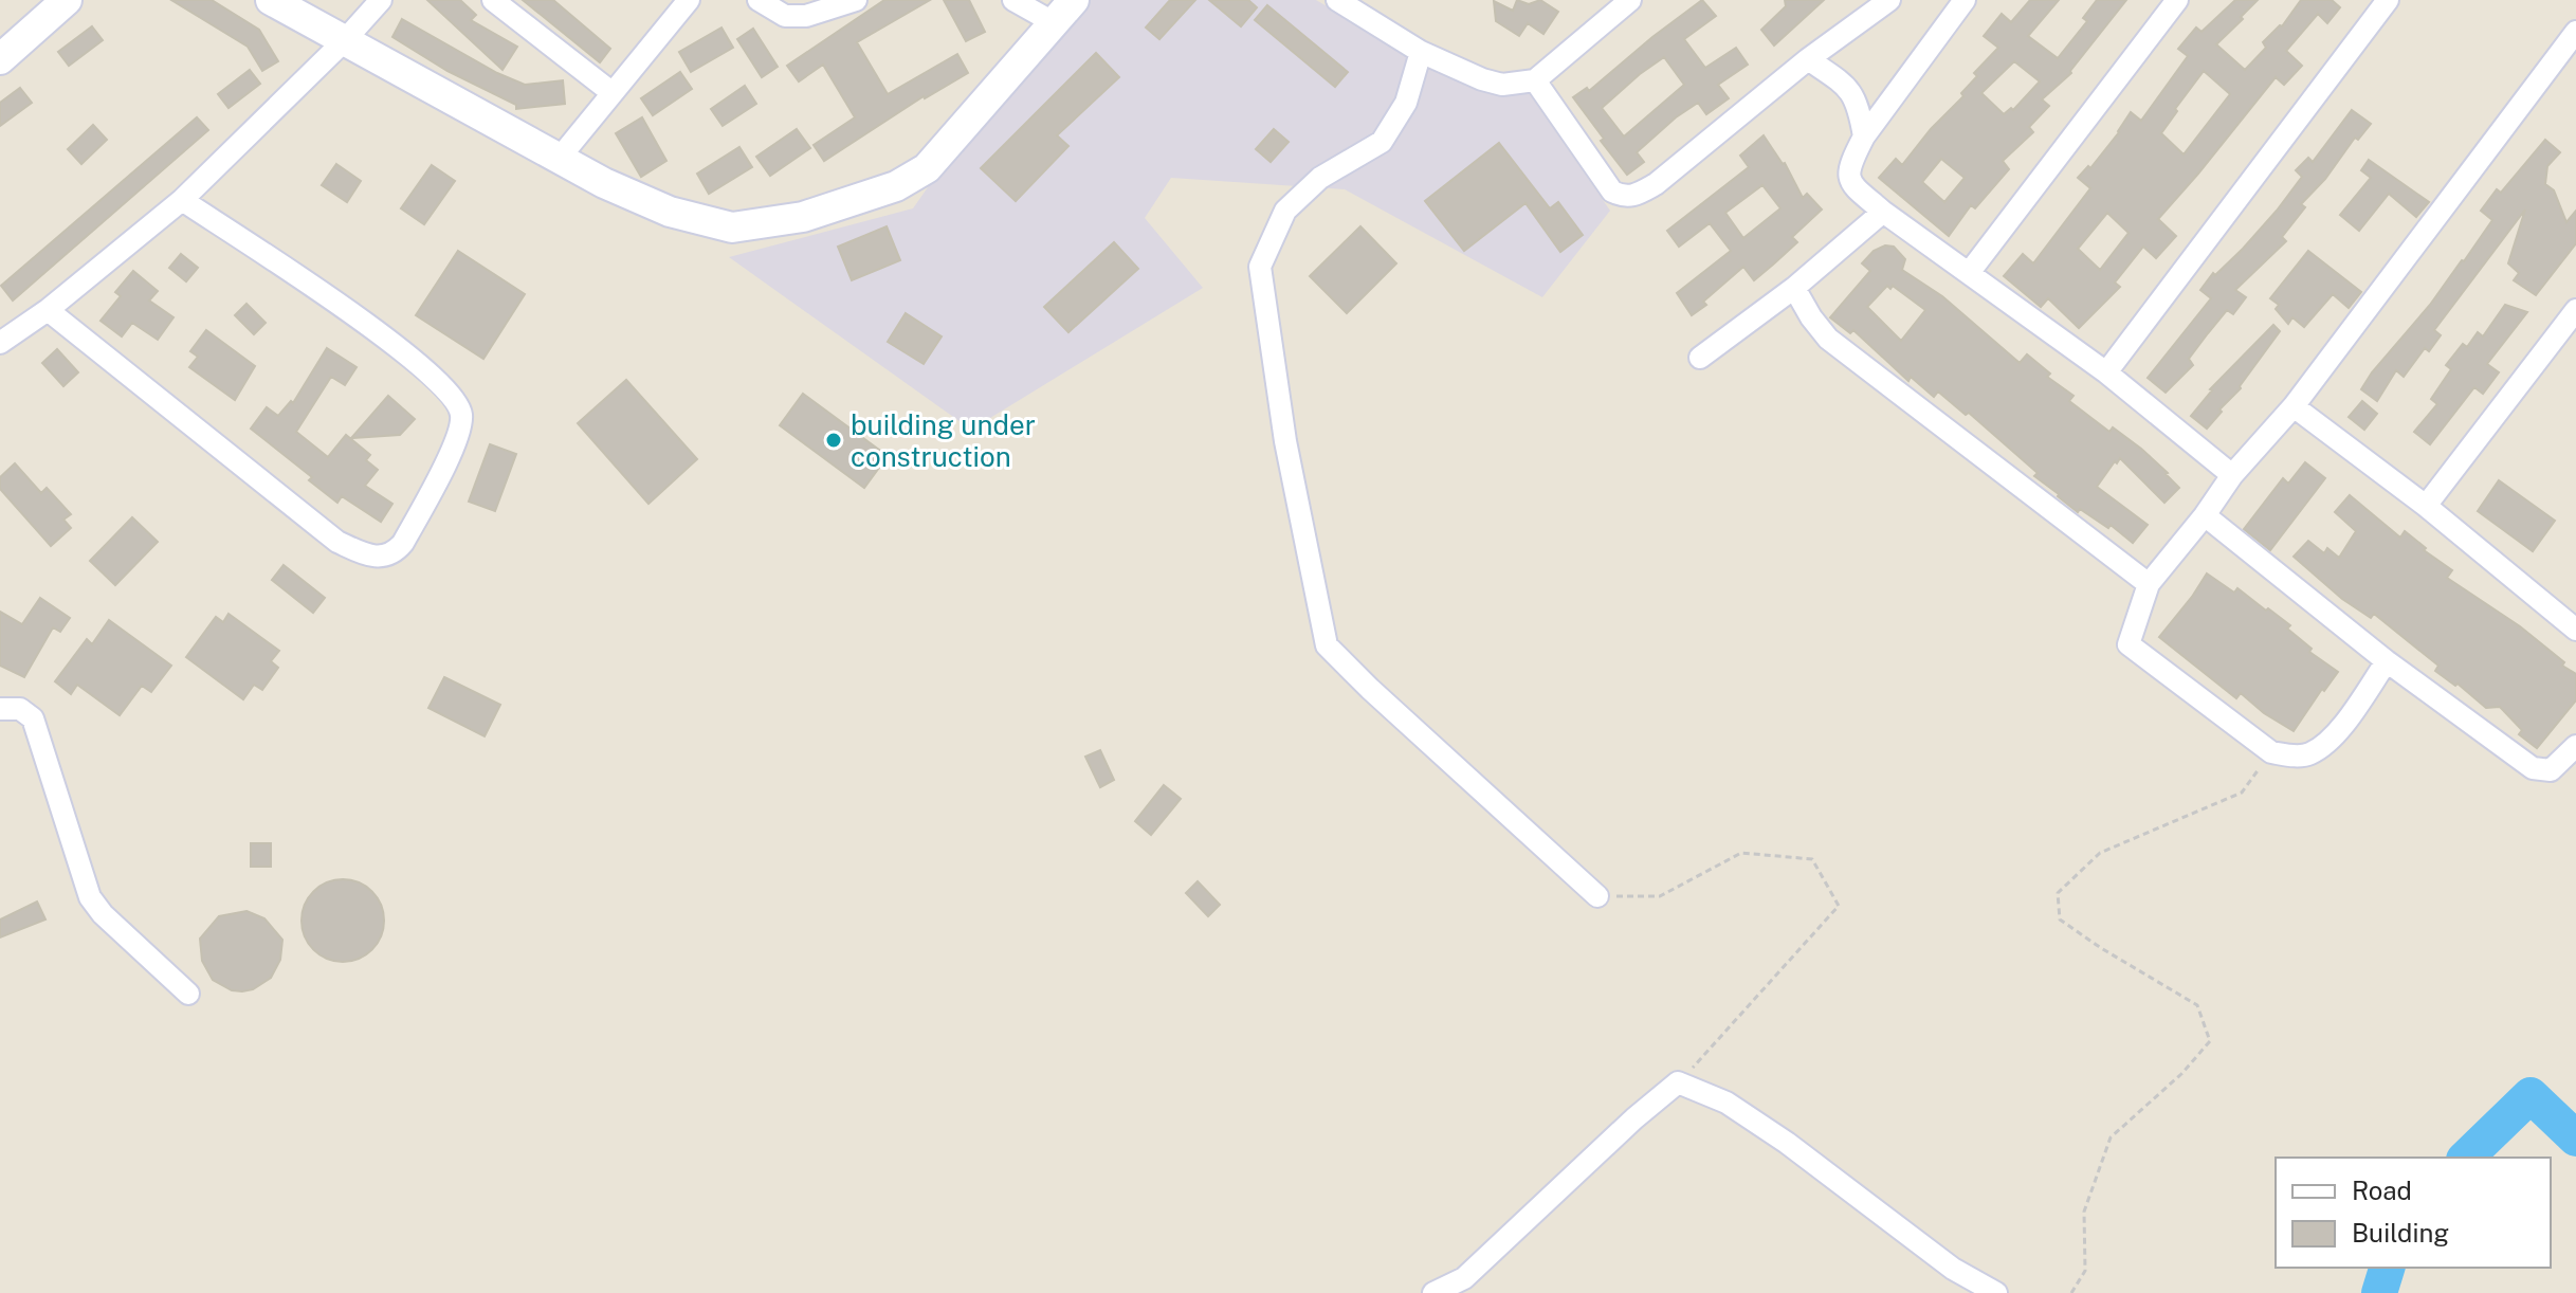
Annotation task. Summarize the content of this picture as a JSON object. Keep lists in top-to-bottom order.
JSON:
{
  "places": ["building under construction"],
  "legend": ["Road", "Building"]
}
